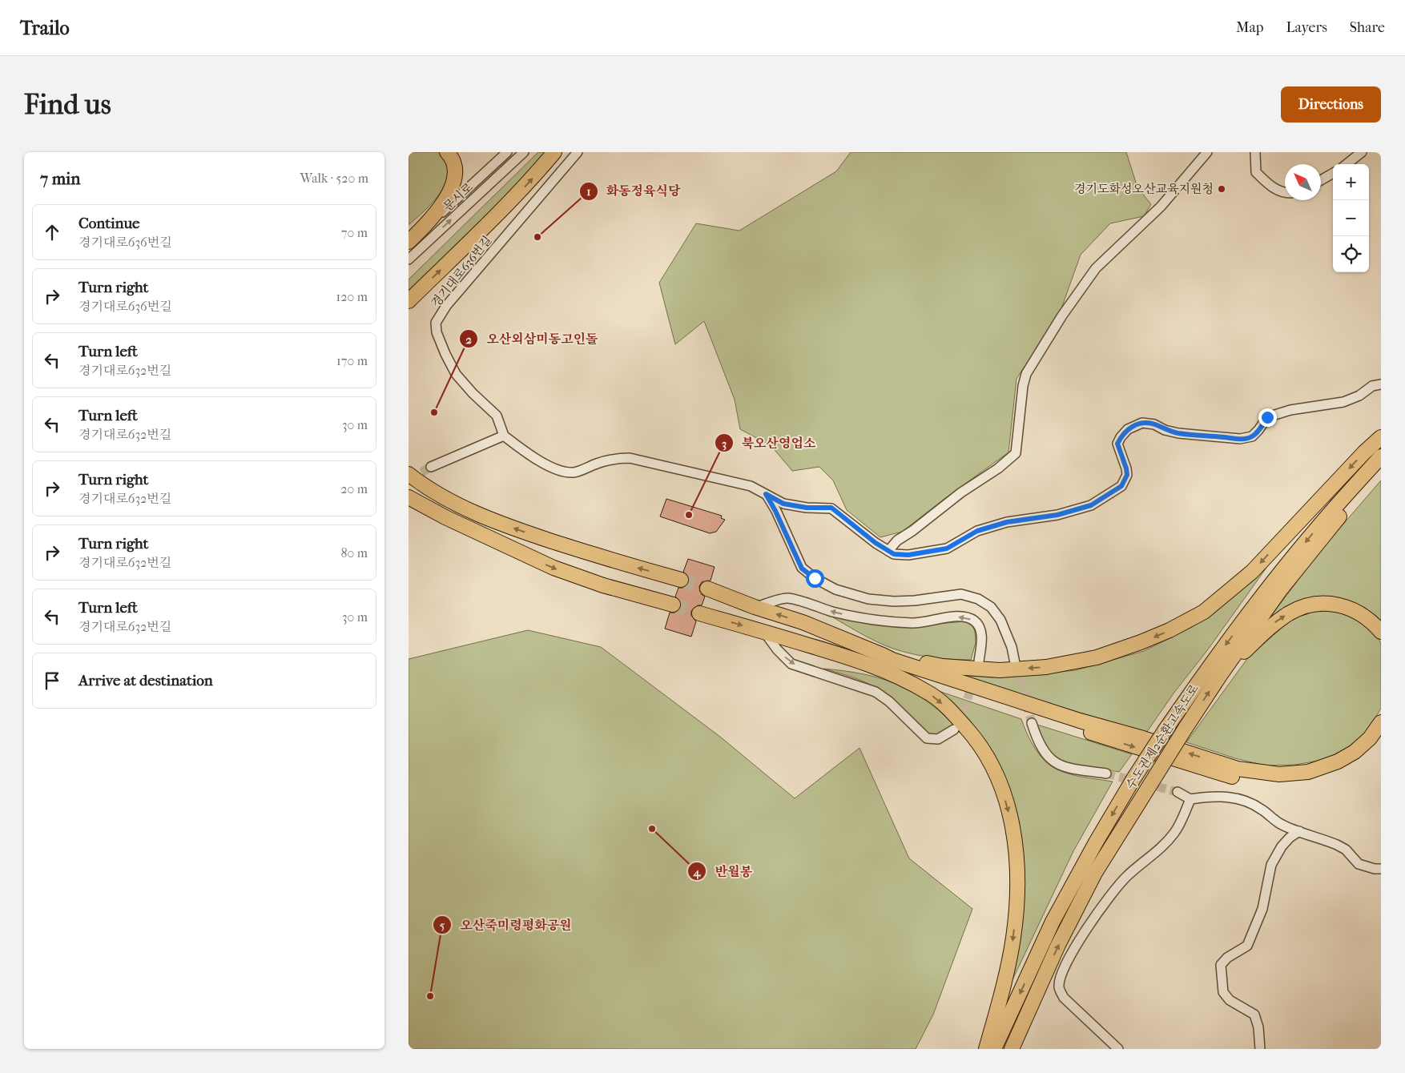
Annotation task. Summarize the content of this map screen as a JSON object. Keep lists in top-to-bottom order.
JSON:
{
  "streets": {
    "highway": ["수도권제2순환고속도로"],
    "street": ["문시로", "경기대로636번길"]
  },
  "places": [
    "경기도화성오산교육지원청",
    "화동정육식당",
    "오산외삼미동고인돌",
    "북오산영업소",
    "반월봉",
    "오산죽미령평화공원"
  ],
  "north": "top left",
  "page": {
    "header": "Trailo",
    "nav": ["Map", "Layers", "Share"],
    "buttons": "Directions",
    "title": "Find us",
    "heading": ["7 min", "Walk · 520 m"],
    "map_buttons": ["+", "−"],
    "list": [
      ["Continue", "경기대로636번길", "70 m"],
      ["Turn right", "경기대로636번길", "120 m"],
      ["Turn left", "경기대로632번길", "170 m"],
      ["Turn left", "경기대로632번길", "30 m"],
      ["Turn right", "경기대로632번길", "20 m"],
      ["Turn right", "경기대로632번길", "80 m"],
      ["Turn left", "경기대로632번길", "30 m"],
      "Arrive at destination"
    ]
  }
}
